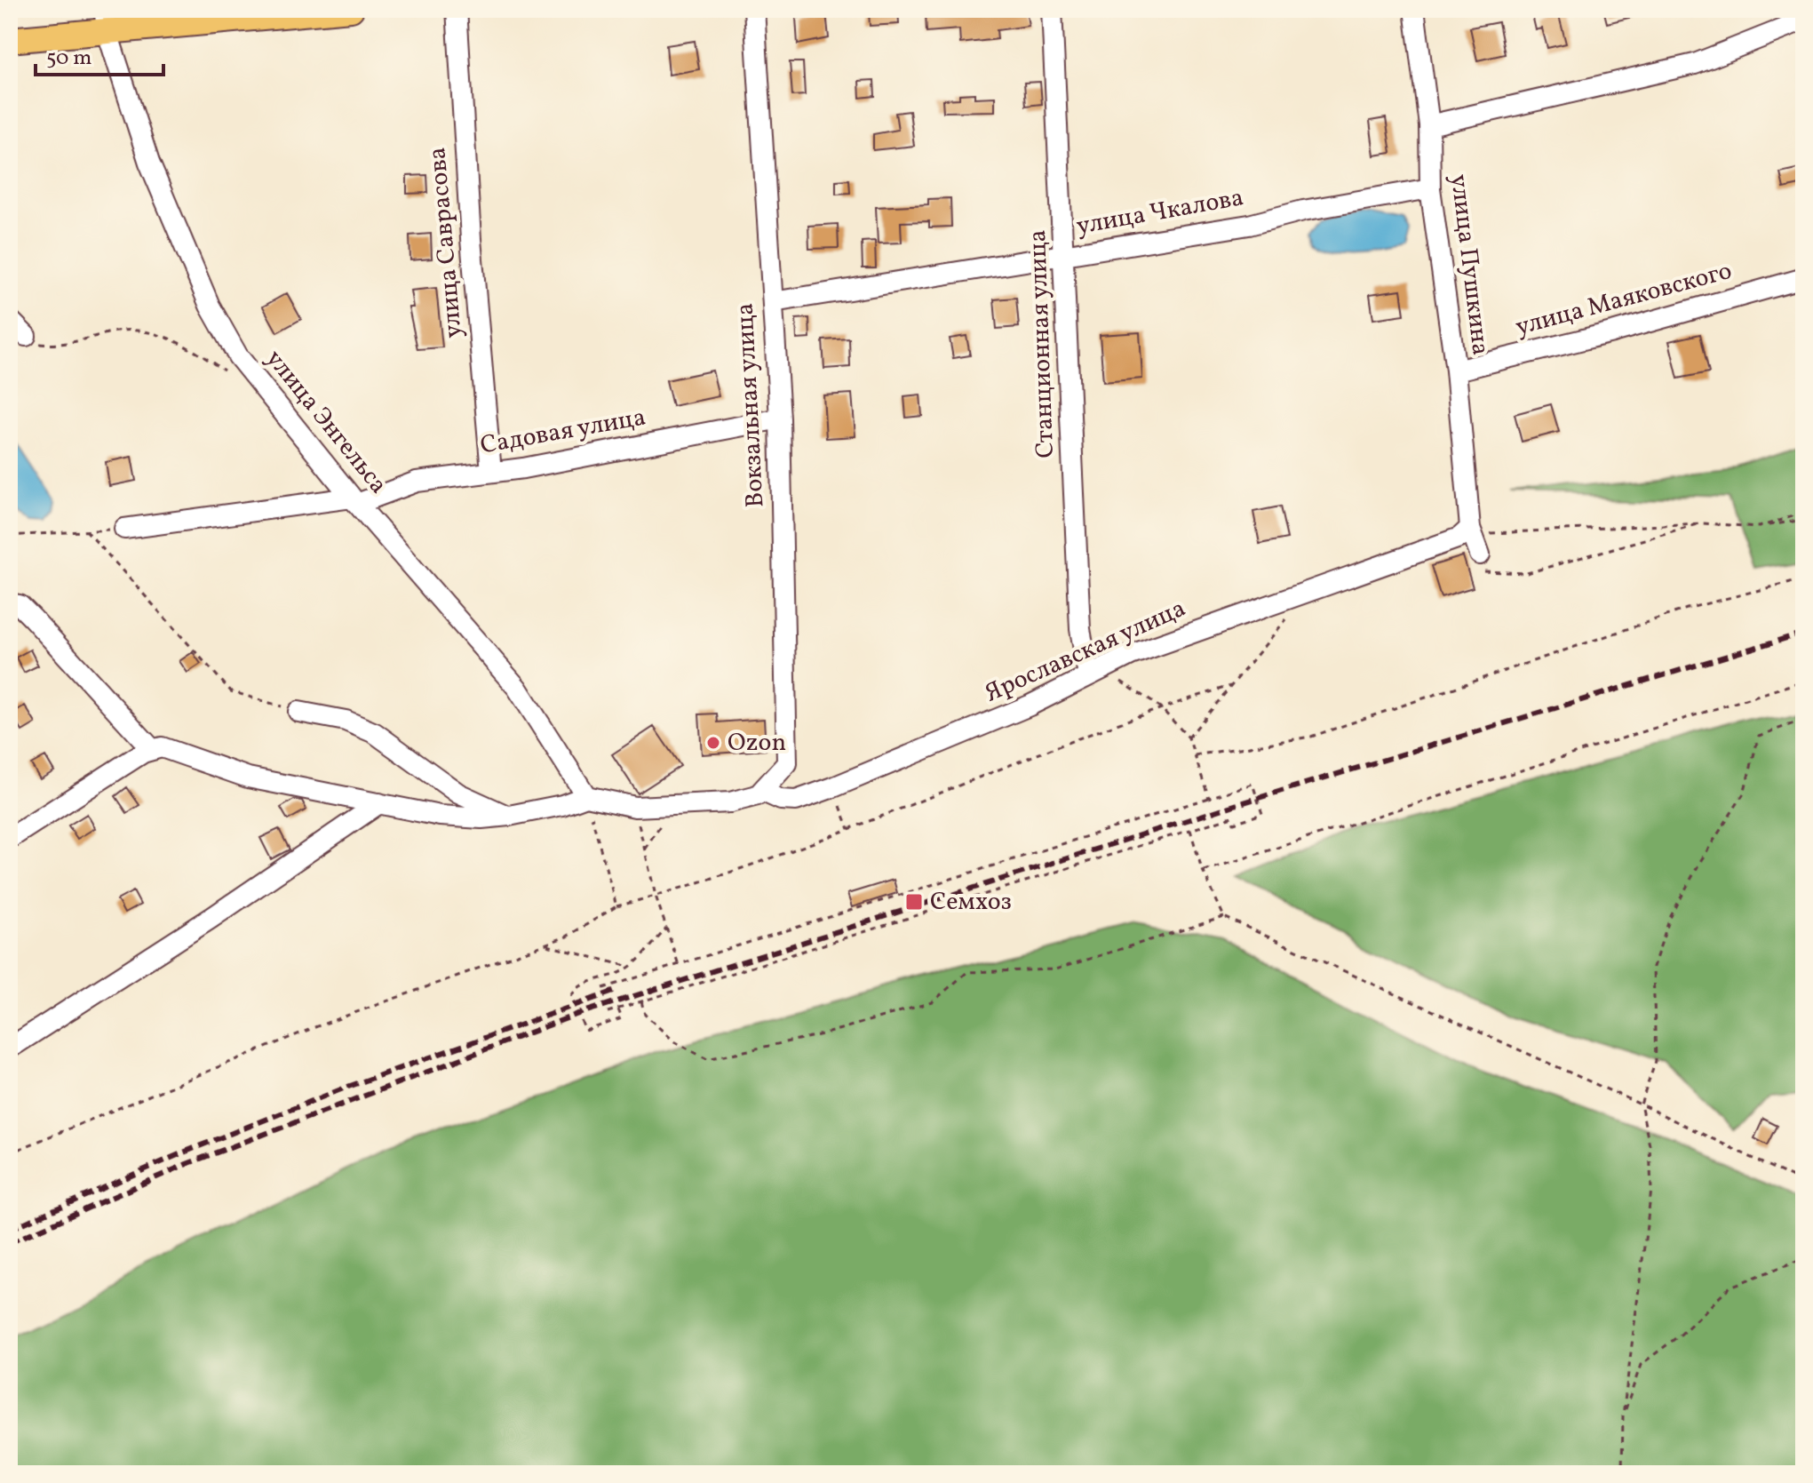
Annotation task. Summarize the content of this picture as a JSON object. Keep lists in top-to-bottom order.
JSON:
{
  "streets": {
    "street": [
      "улица Чкалова",
      "улица Саврасова",
      "улица Пушкина",
      "улица Маяковского",
      "Станционная улица",
      "Вокзальная улица",
      "улица Энгельса",
      "Садовая улица",
      "Ярославская улица"
    ]
  },
  "crossings": [
    ["улица Чкалова", "улица Пушкина"],
    ["улица Чкалова", "Станционная улица"],
    ["улица Чкалова", "Вокзальная улица"],
    ["улица Саврасова", "Садовая улица"],
    ["улица Пушкина", "улица Маяковского"],
    ["улица Пушкина", "Ярославская улица"],
    ["Станционная улица", "Ярославская улица"],
    ["Вокзальная улица", "Садовая улица"],
    ["Вокзальная улица", "Ярославская улица"],
    ["улица Энгельса", "Садовая улица"]
  ],
  "places": {
    "other": ["Ozon"],
    "transit": ["Семхоз"]
  },
  "scale_bar": "50 m"
}
